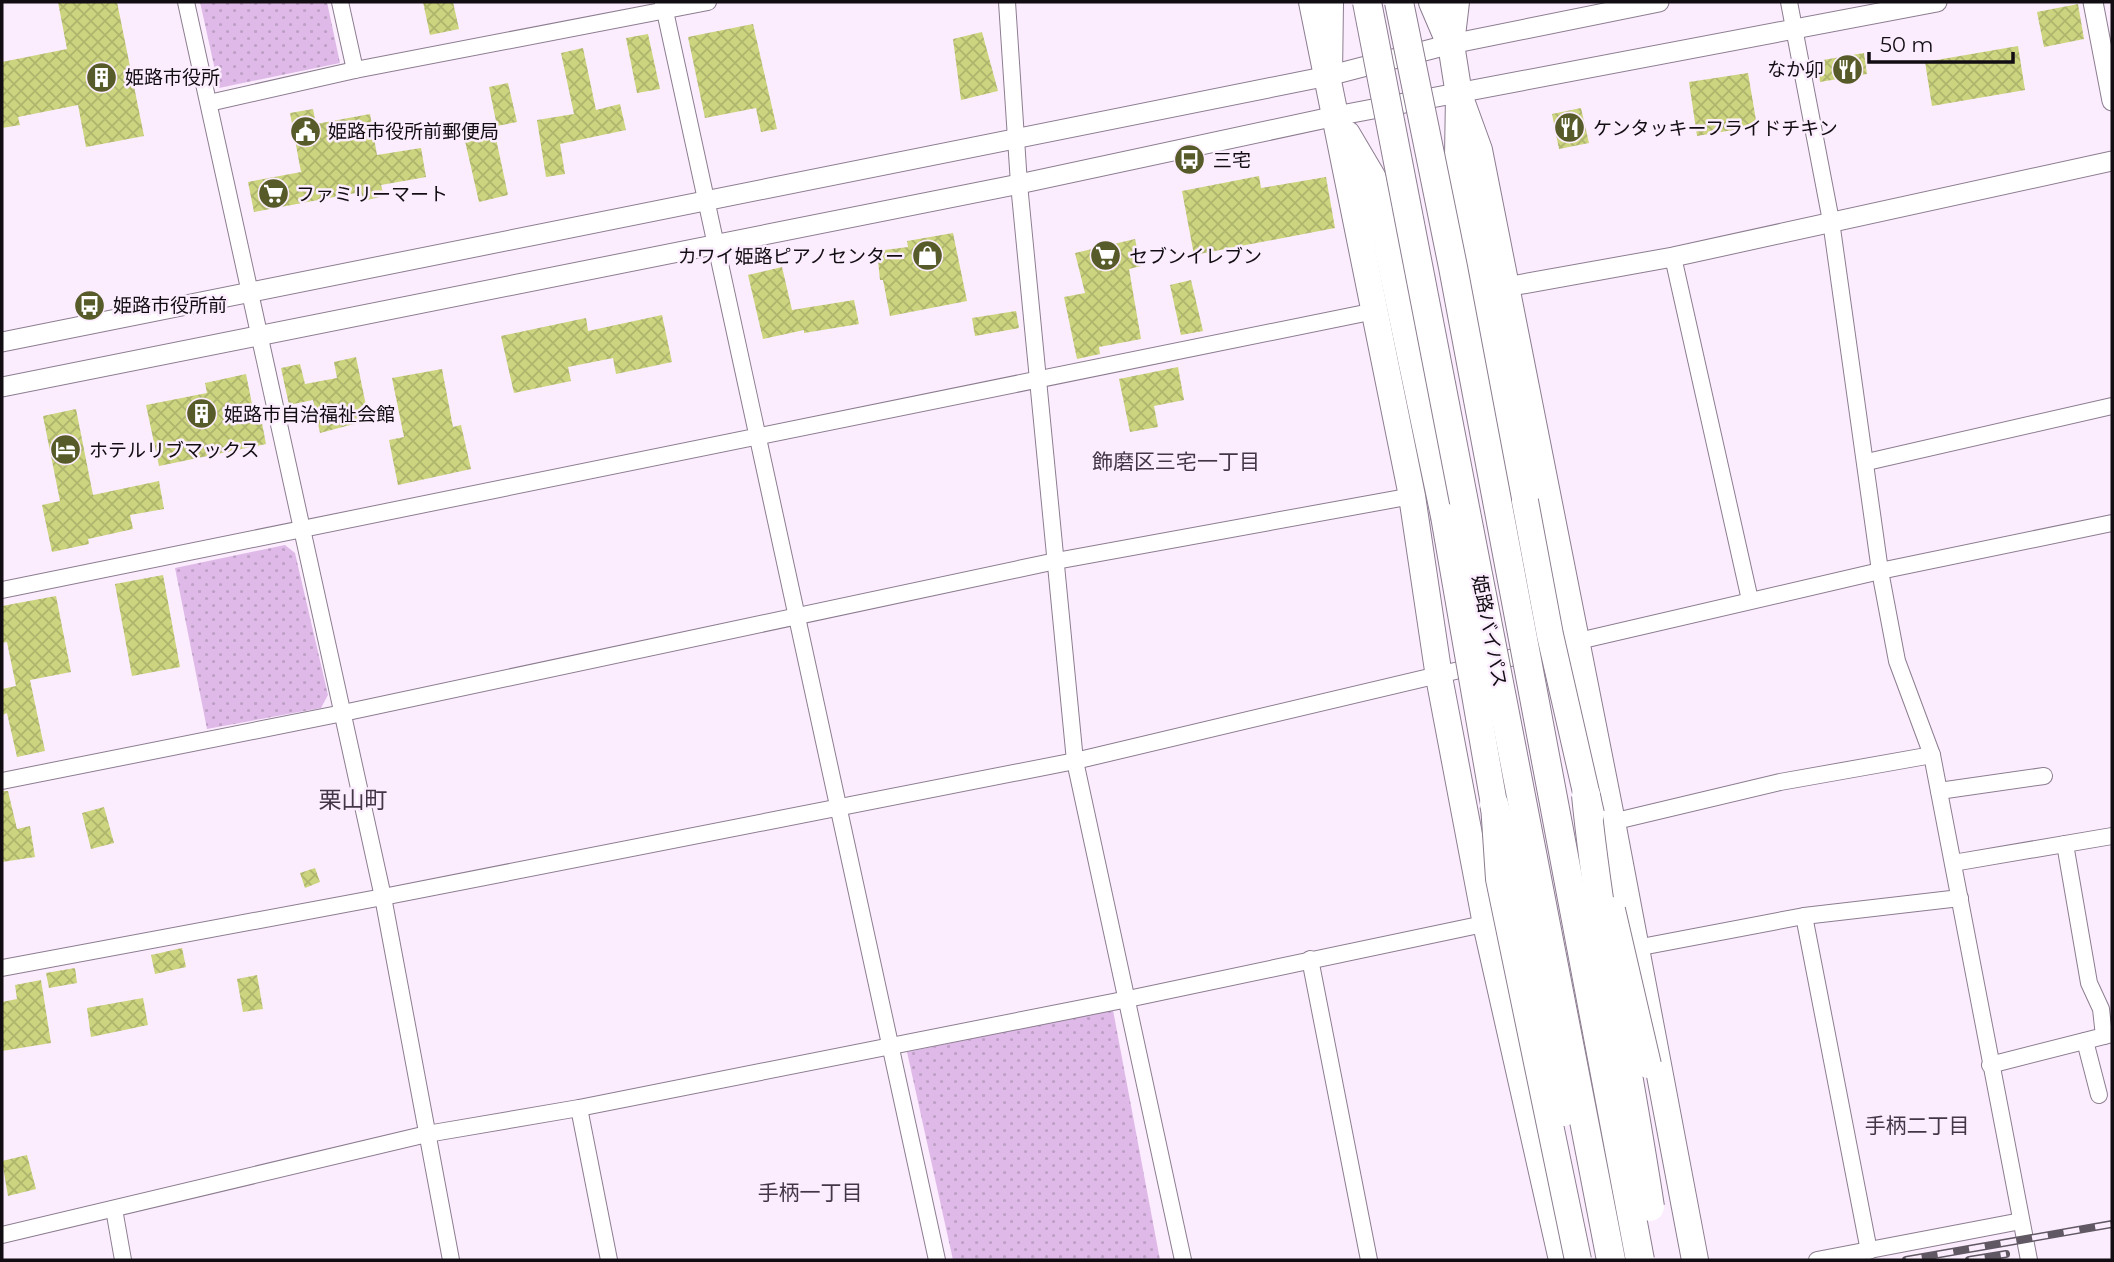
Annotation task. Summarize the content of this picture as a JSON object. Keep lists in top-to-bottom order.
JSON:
{
  "streets": {
    "highway": ["姫路バイパス"]
  },
  "districts": [
    "飾磨区三宅一丁目",
    "栗山町",
    "手柄二丁目",
    "手柄一丁目"
  ],
  "places": {
    "restaurant": ["なか卯", "ケンタッキーフライドチキン"],
    "building": ["姫路市役所", "姫路市自治福祉会館"],
    "public building": ["姫路市役所前郵便局"],
    "bus stop": ["三宅", "姫路市役所前"],
    "supermarket": ["ファミリーマート", "セブンイレブン"],
    "shop": ["カワイ姫路ピアノセンター"],
    "hotel": ["ホテルリブマックス"]
  },
  "scale_bar": "50 m"
}
